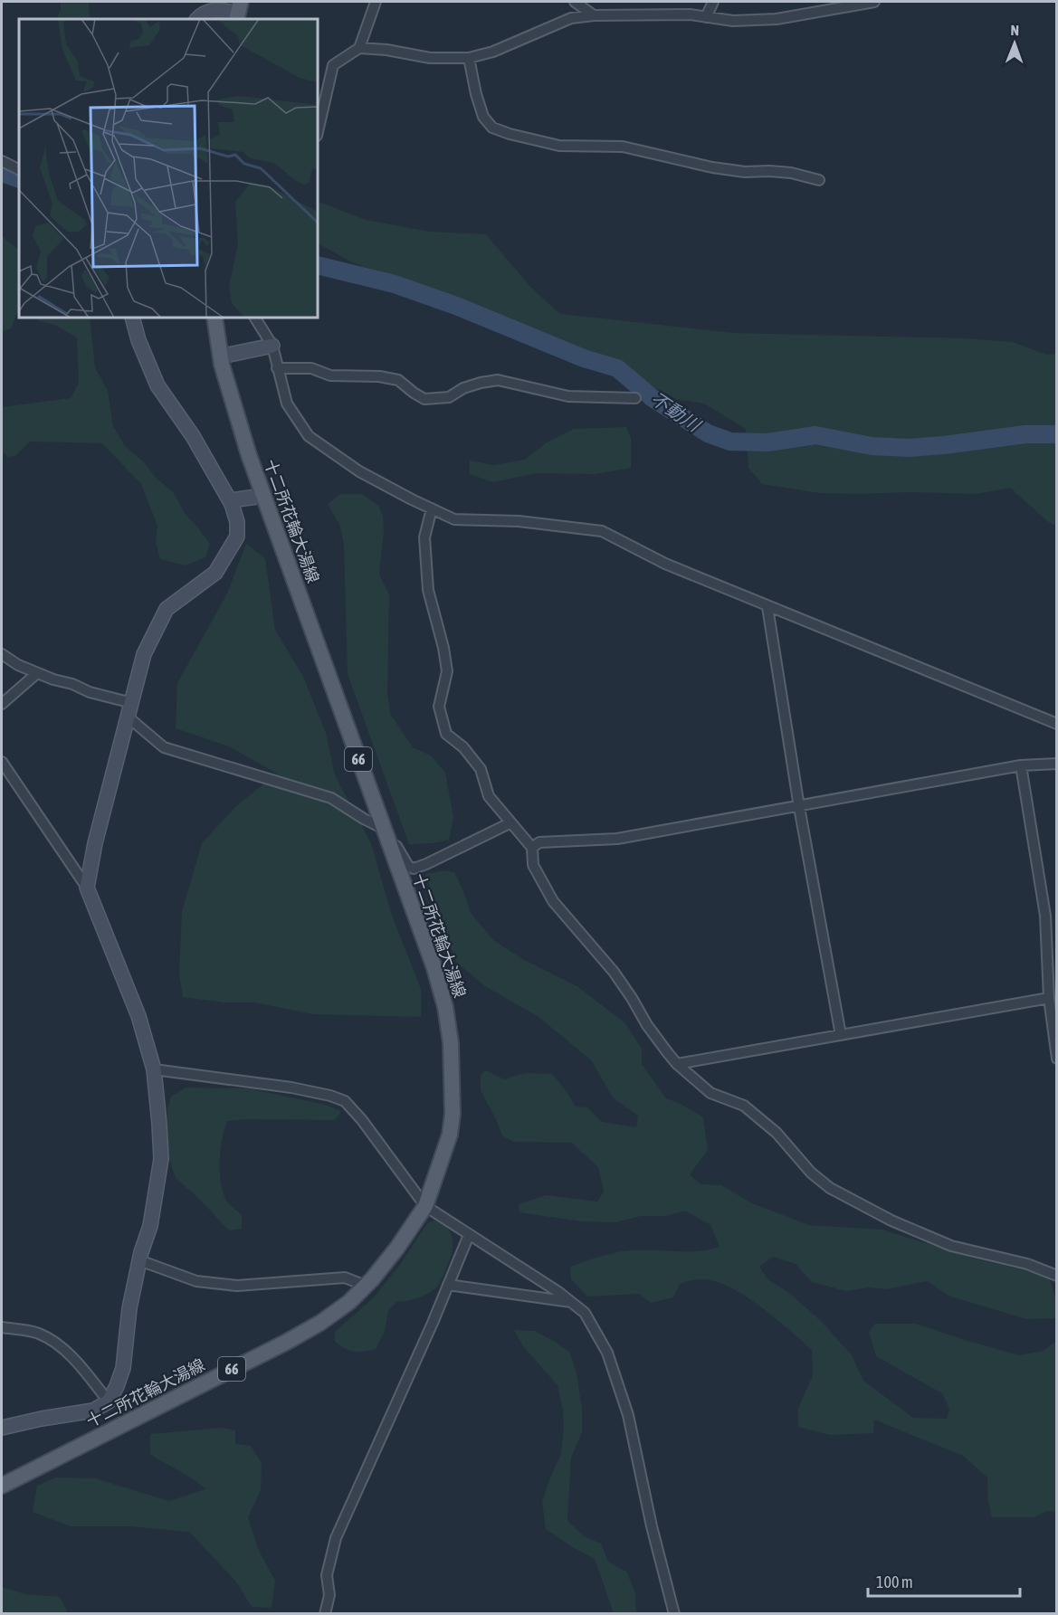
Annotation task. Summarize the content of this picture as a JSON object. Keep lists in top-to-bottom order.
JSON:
{
  "streets": {
    "main road": ["十二所花輪大湯線", "66"]
  },
  "water": ["不動川"],
  "scale_bar": "100 m",
  "north": "top"
}
